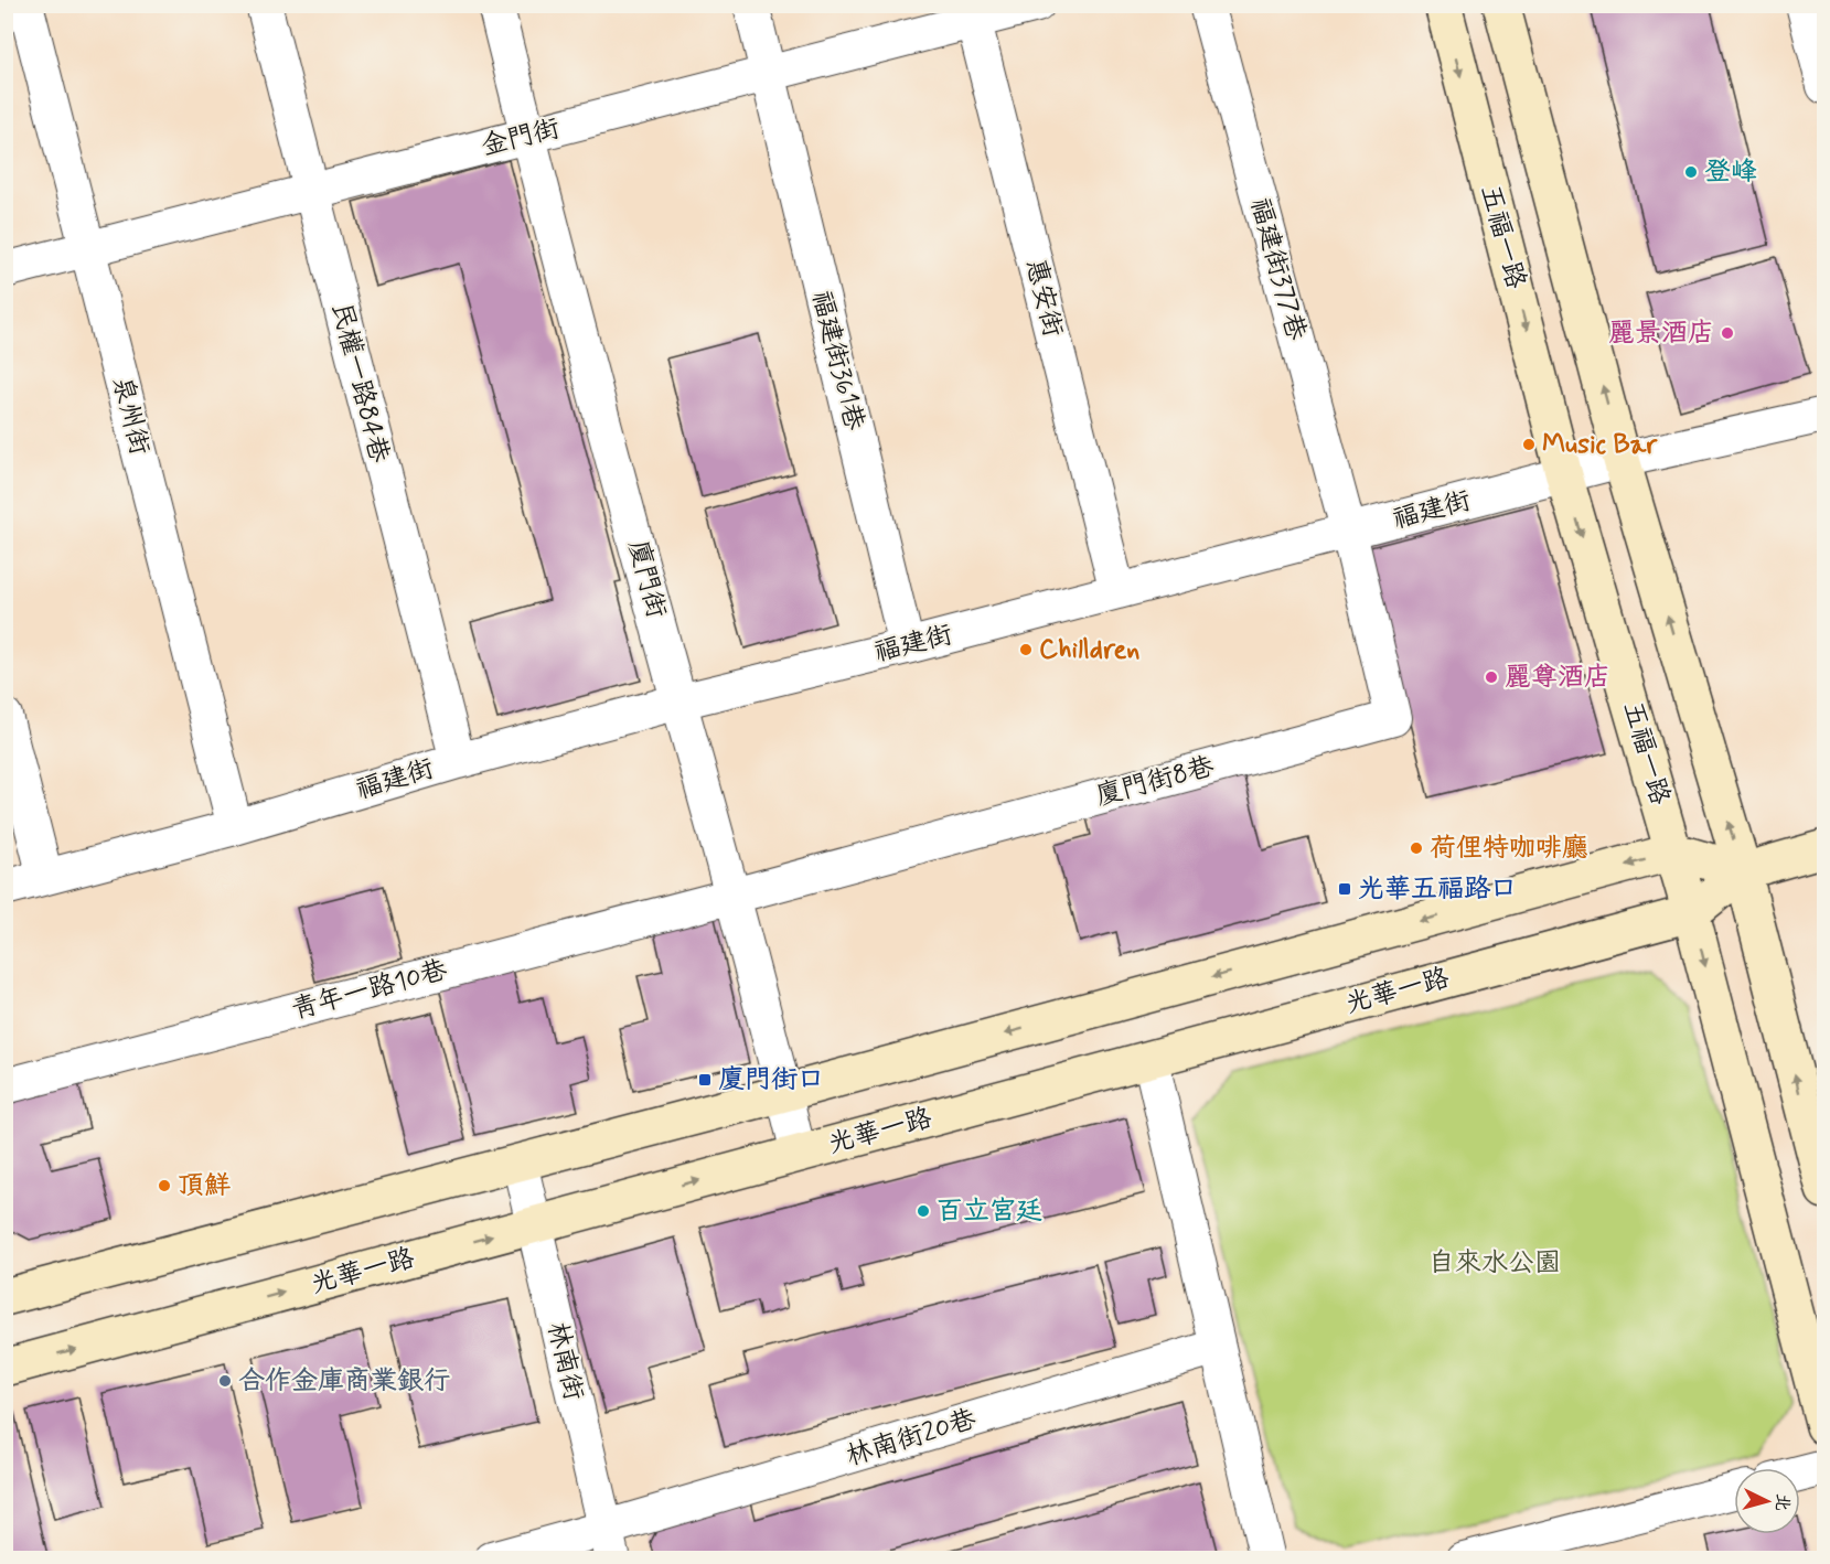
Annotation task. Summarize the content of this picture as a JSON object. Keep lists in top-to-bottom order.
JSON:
{
  "streets": {
    "street": [
      "金門街",
      "五福一路",
      "福建街377巷",
      "惠安街",
      "福建街361巷",
      "民權一路84巷",
      "泉州街",
      "福建街",
      "廈門街",
      "廈門街8巷",
      "青年一路10巷",
      "光華一路",
      "林南街",
      "林南街20巷"
    ]
  },
  "crossings": [
    ["金門街", "惠安街"],
    ["金門街", "福建街361巷"],
    ["金門街", "民權一路84巷"],
    ["金門街", "泉州街"],
    ["金門街", "廈門街"],
    ["五福一路", "福建街"],
    ["五福一路", "光華一路"],
    ["福建街377巷", "福建街"],
    ["福建街377巷", "廈門街8巷"],
    ["惠安街", "福建街"],
    ["福建街361巷", "福建街"],
    ["民權一路84巷", "福建街"],
    ["泉州街", "福建街"],
    ["福建街", "廈門街"],
    ["福建街", "廈門街8巷"],
    ["廈門街", "廈門街8巷"],
    ["廈門街", "青年一路10巷"],
    ["廈門街", "光華一路"],
    ["廈門街8巷", "青年一路10巷"],
    ["光華一路", "林南街"],
    ["林南街", "林南街20巷"]
  ],
  "parks": ["自來水公園"],
  "places": {
    "other": [
      "登峰",
      "麗景酒店",
      "Music Bar",
      "Chilldren",
      "麗尊酒店",
      "荷俚特咖啡廳",
      "頂鮮",
      "百立宮廷",
      "合作金庫商業銀行"
    ],
    "transit": ["光華五福路口", "廈門街口"]
  },
  "north": "right"
}
